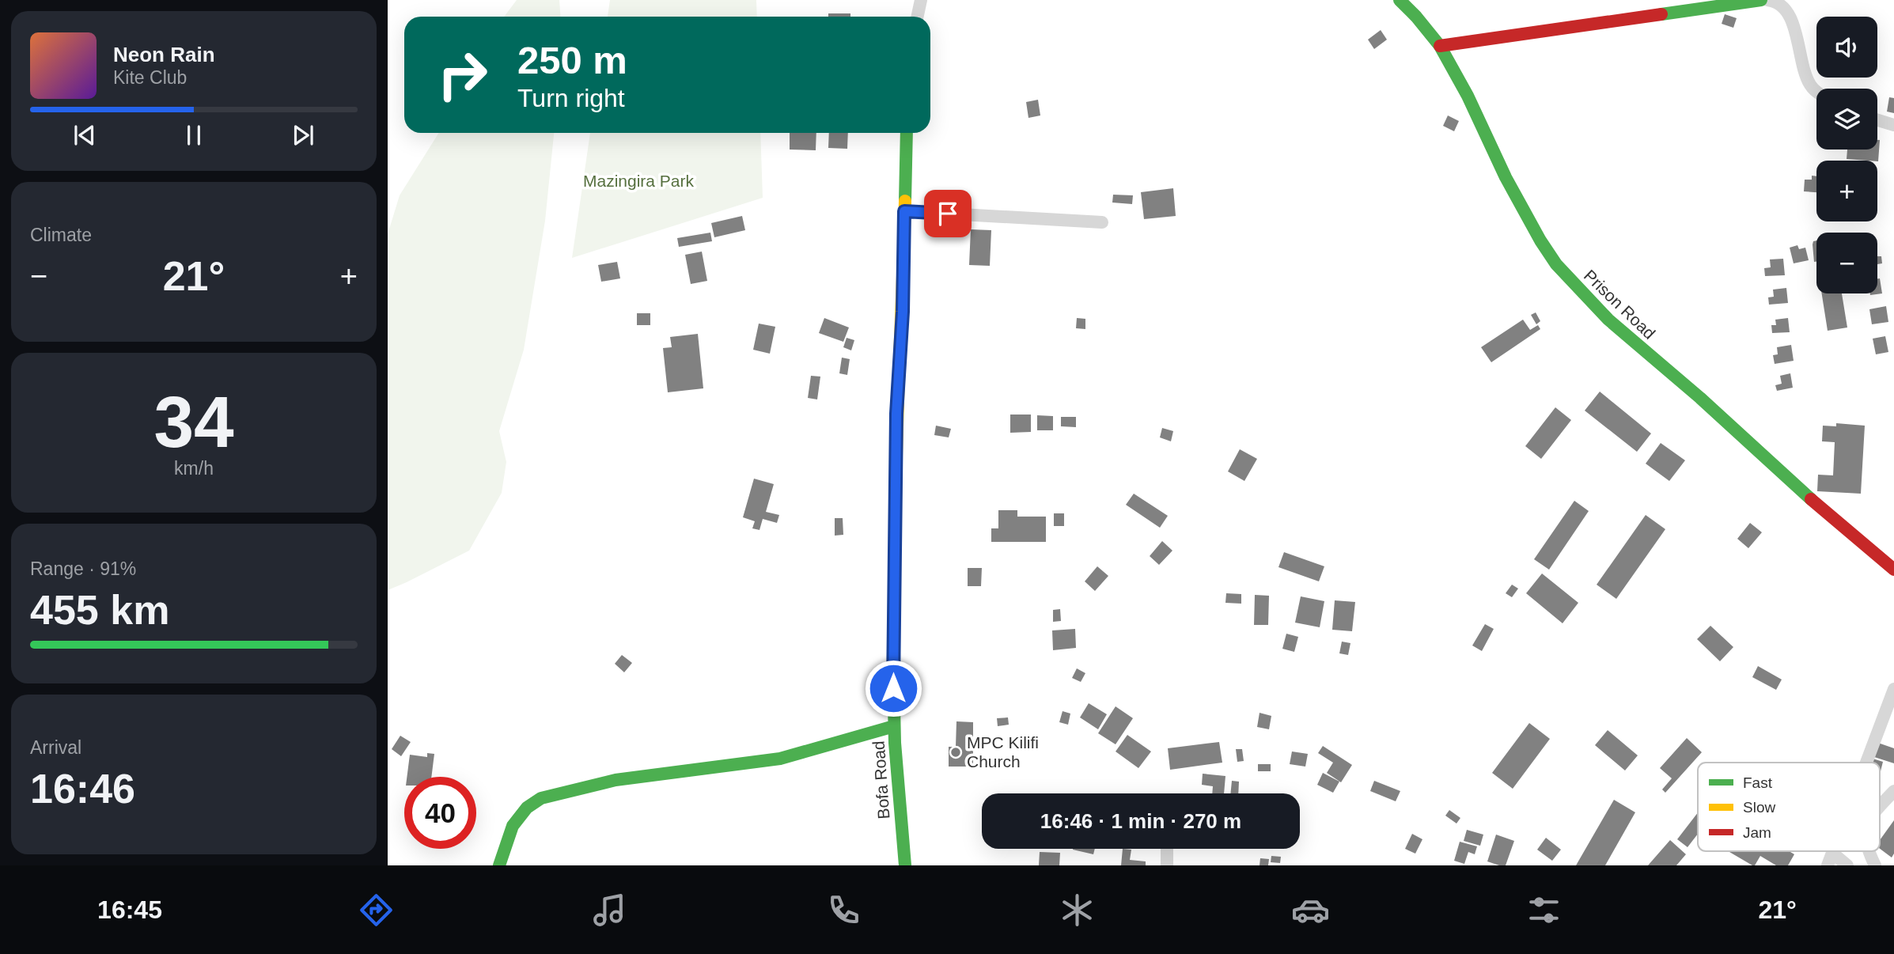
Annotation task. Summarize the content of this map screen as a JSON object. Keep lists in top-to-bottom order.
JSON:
{
  "streets": {
    "street": ["Prison Road", "Bofa Road"]
  },
  "parks": ["Mazingira Park"],
  "places": ["MPC Kilifi Church"],
  "legend": ["Fast", "Slow", "Jam"],
  "page": {
    "map_buttons": ["+", "−"],
    "turn": ["250 m", "Turn right"],
    "song": ["Neon Rain", "Kite Club"],
    "tile": [
      "Climate",
      ["34", "km/h"],
      ["Range · 91%", "455 km"],
      ["Arrival", "16:46"]
    ],
    "heat": ["−", "21°", "+"],
    "limit": "40",
    "trip": "16:46 · 1 min · 270 m",
    "tabs": ["16:45", "21°"]
  }
}
